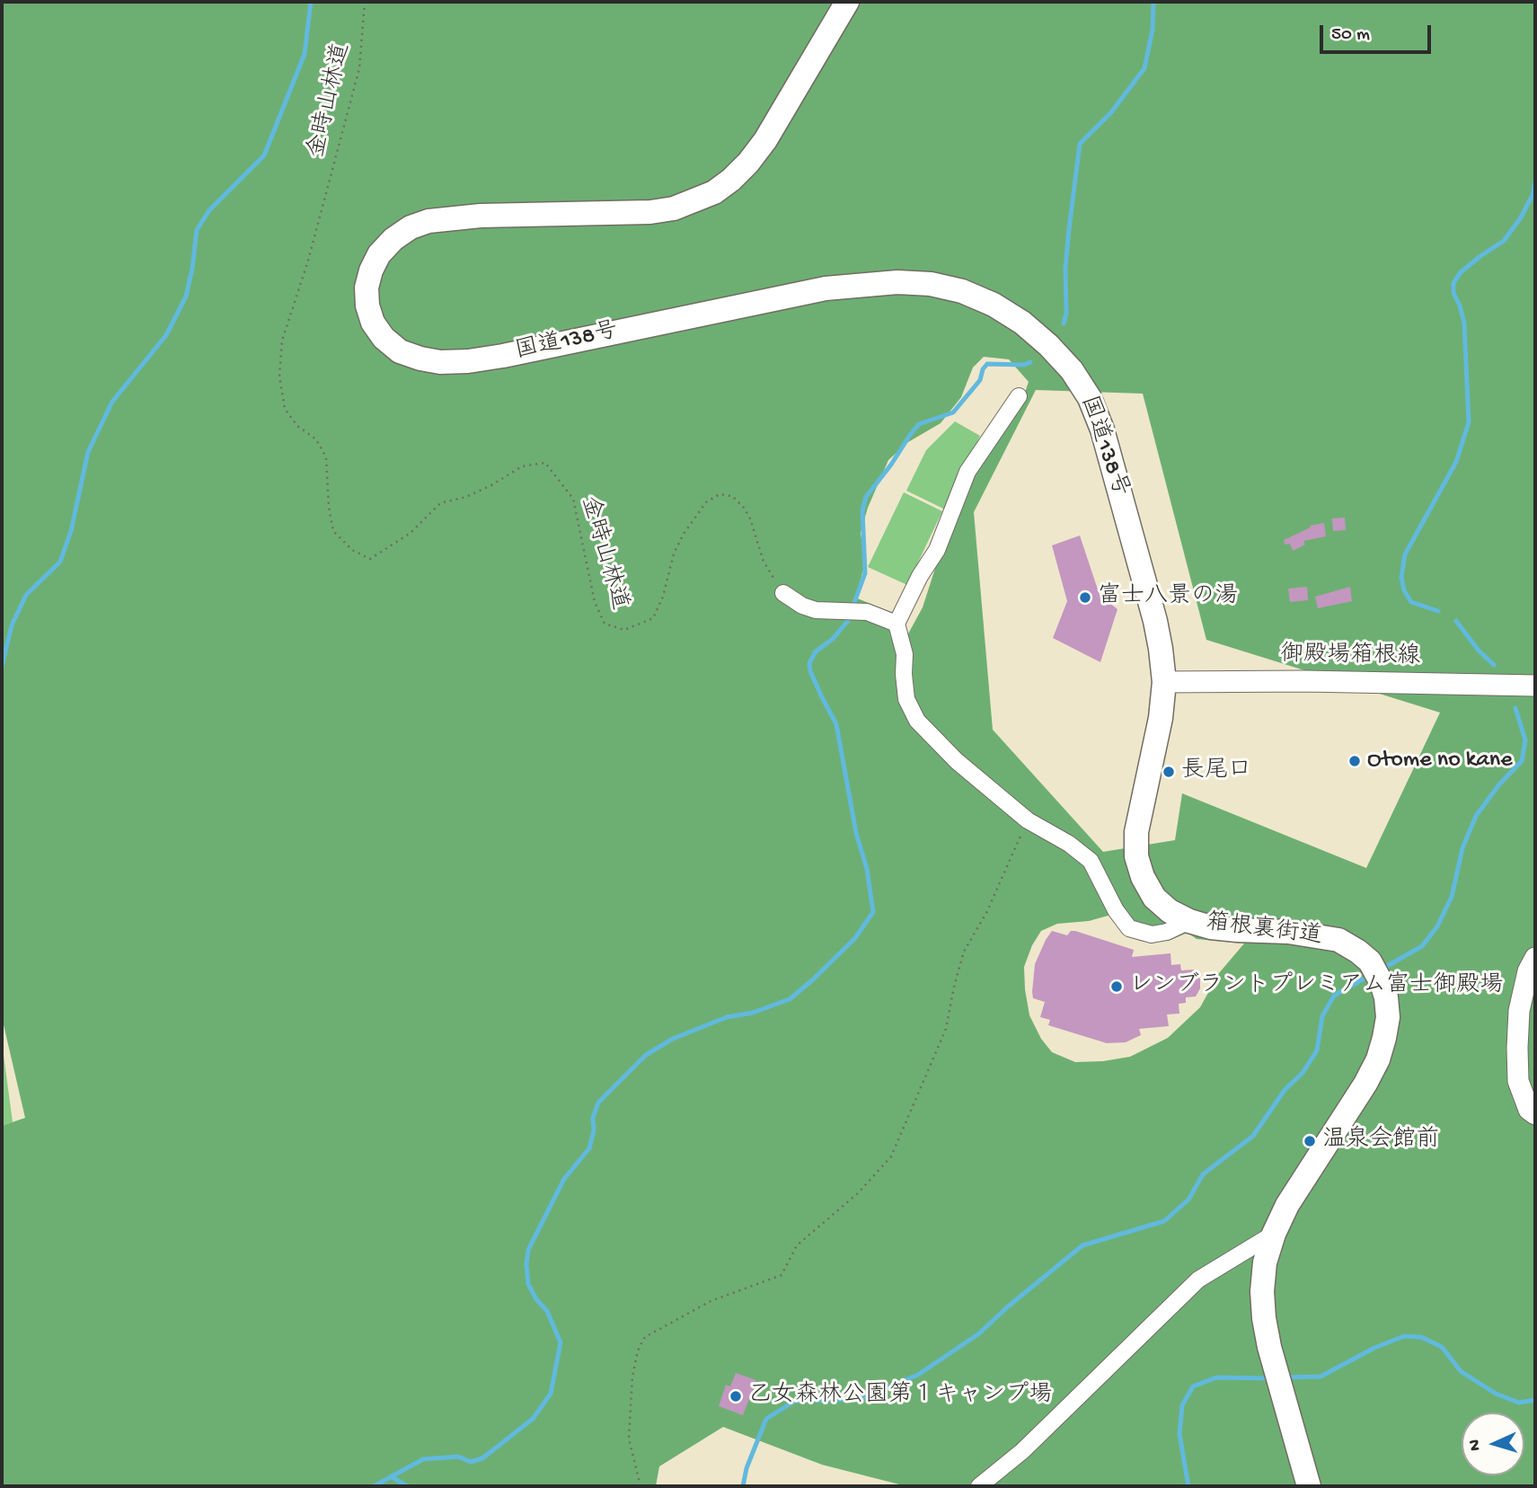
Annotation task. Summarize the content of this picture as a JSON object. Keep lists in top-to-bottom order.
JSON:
{
  "streets": {
    "highway": ["国道138号", "箱根裏街道"],
    "main road": ["御殿場箱根線"],
    "path": ["金時山林道"]
  },
  "crossings": [
    ["国道138号", "御殿場箱根線"],
    ["国道138号", "箱根裏街道"],
    ["御殿場箱根線", "箱根裏街道"]
  ],
  "places": [
    "富士八景の湯",
    "Otome no kane",
    "長尾口",
    "レンブラントプレミアム富士御殿場",
    "温泉会館前",
    "乙女森林公園第１キャンプ場"
  ],
  "scale_bar": "50 m",
  "north": "left"
}
